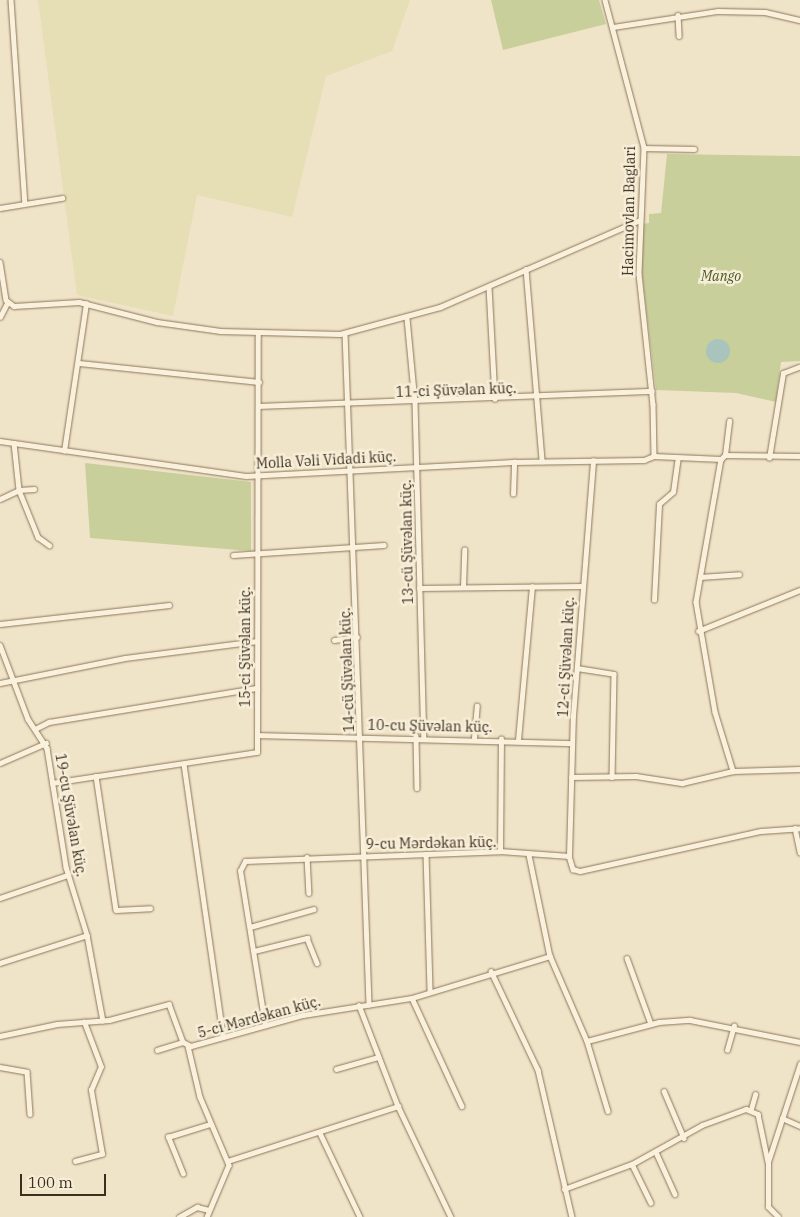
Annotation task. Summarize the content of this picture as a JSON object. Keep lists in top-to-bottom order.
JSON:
{
  "streets": {
    "street": [
      "Hacimovlan Baglari",
      "11-ci Şüvəlan küç.",
      "Molla Vəli Vidadi küç.",
      "13-cü Şüvəlan küç.",
      "15-ci Şüvəlan küç.",
      "12-ci Şüvəlan küç.",
      "14-cü Şüvəlan küç.",
      "10-cu Şüvəlan küç.",
      "19-cu Şüvəlan küç.",
      "9-cu Mərdəkan küç.",
      "5-ci Mərdəkan küç."
    ]
  },
  "crossings": [
    ["Hacimovlan Baglari", "11-ci Şüvəlan küç."],
    ["Hacimovlan Baglari", "Molla Vəli Vidadi küç."],
    ["11-ci Şüvəlan küç.", "13-cü Şüvəlan küç."],
    ["11-ci Şüvəlan küç.", "15-ci Şüvəlan küç."],
    ["11-ci Şüvəlan küç.", "14-cü Şüvəlan küç."],
    ["Molla Vəli Vidadi küç.", "13-cü Şüvəlan küç."],
    ["Molla Vəli Vidadi küç.", "15-ci Şüvəlan küç."],
    ["Molla Vəli Vidadi küç.", "12-ci Şüvəlan küç."],
    ["Molla Vəli Vidadi küç.", "14-cü Şüvəlan küç."],
    ["13-cü Şüvəlan küç.", "10-cu Şüvəlan küç."],
    ["15-ci Şüvəlan küç.", "10-cu Şüvəlan küç."],
    ["15-ci Şüvəlan küç.", "19-cu Şüvəlan küç."],
    ["12-ci Şüvəlan küç.", "10-cu Şüvəlan küç."],
    ["12-ci Şüvəlan küç.", "9-cu Mərdəkan küç."],
    ["14-cü Şüvəlan küç.", "10-cu Şüvəlan küç."],
    ["14-cü Şüvəlan küç.", "9-cu Mərdəkan küç."],
    ["14-cü Şüvəlan küç.", "5-ci Mərdəkan küç."],
    ["19-cu Şüvəlan küç.", "5-ci Mərdəkan küç."],
    ["9-cu Mərdəkan küç.", "5-ci Mərdəkan küç."]
  ],
  "parks": ["Mango"],
  "scale_bar": "100 m"
}
